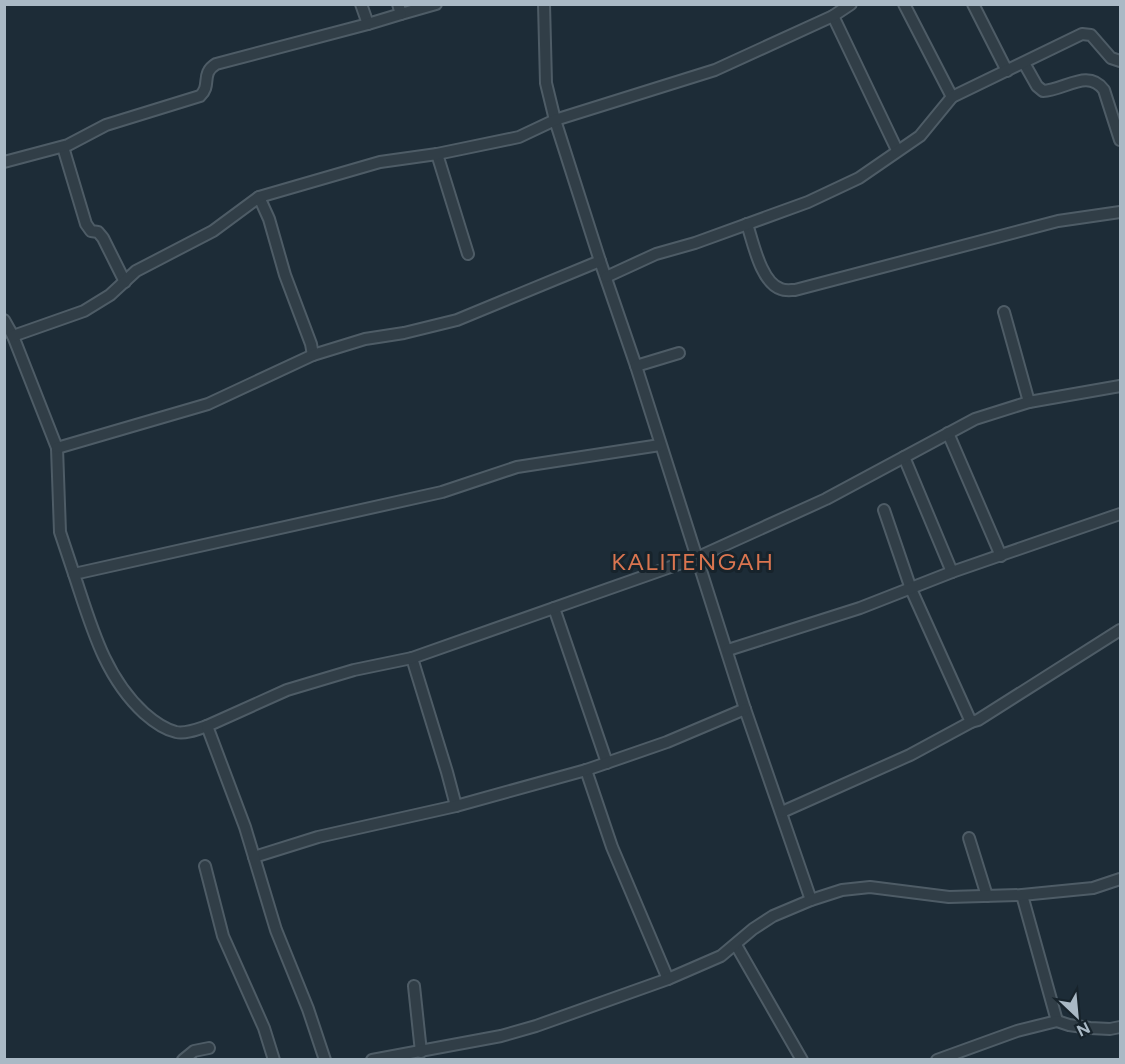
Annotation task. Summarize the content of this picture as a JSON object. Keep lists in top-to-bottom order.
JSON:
{
  "districts": ["KALITENGAH"],
  "north": "bottom right"
}
